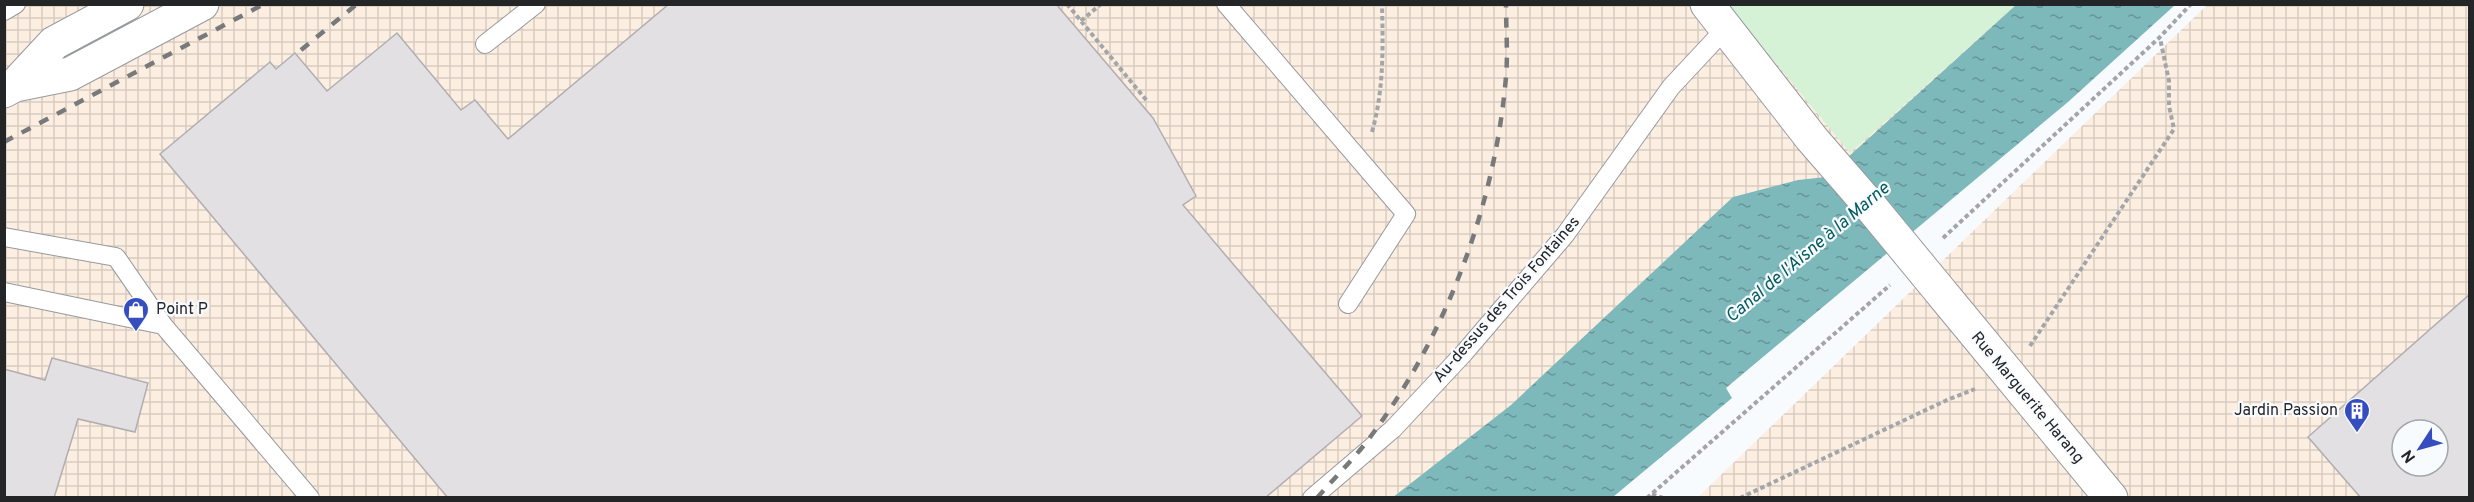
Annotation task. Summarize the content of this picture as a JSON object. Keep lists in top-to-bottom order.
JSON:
{
  "streets": {
    "street": ["Rue Marguerite Harang"],
    "lane": ["Au-dessus des Trois Fontaines"]
  },
  "crossings": [
    ["Au-dessus des Trois Fontaines", "Rue Marguerite Harang"]
  ],
  "water": ["Canal de l'Aisne à la Marne"],
  "places": {
    "shop": ["Point P"],
    "building": ["Jardin Passion"]
  },
  "north": "bottom left"
}
